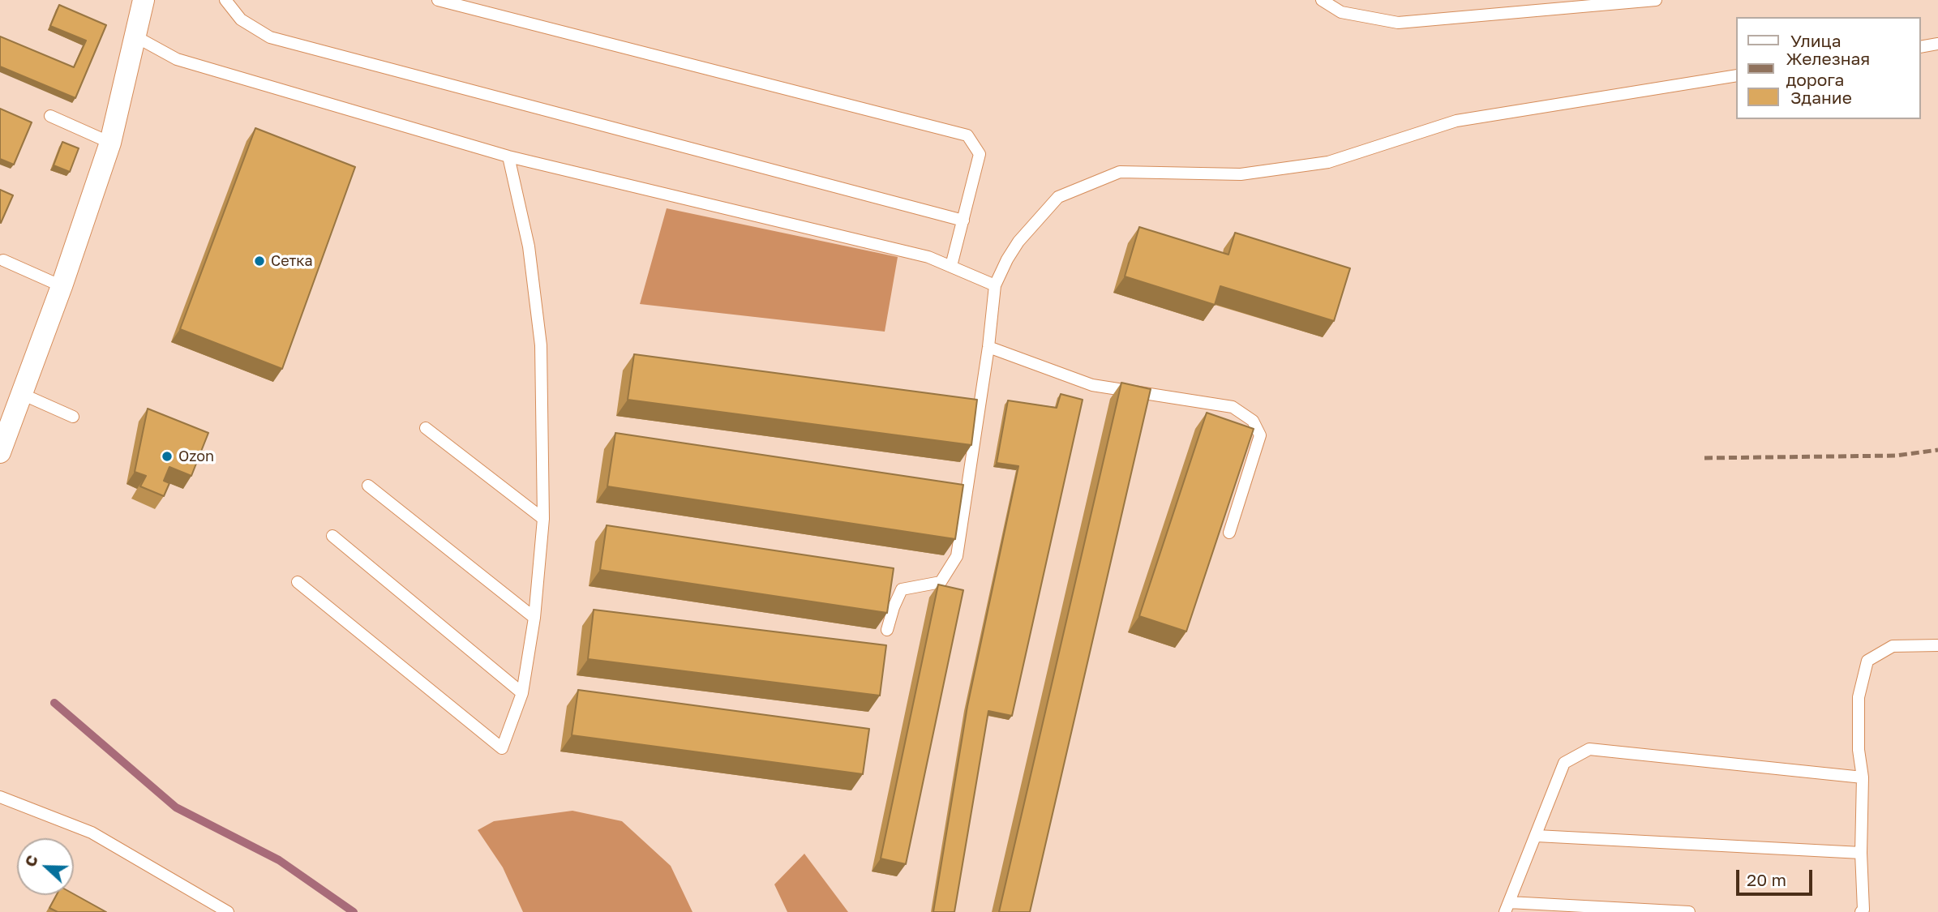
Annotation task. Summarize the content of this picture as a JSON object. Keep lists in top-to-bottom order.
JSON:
{
  "places": ["Сетка", "Ozon"],
  "legend": ["Улица", "Железная дорога", "Здание"],
  "scale_bar": "20 m",
  "north": "left"
}
